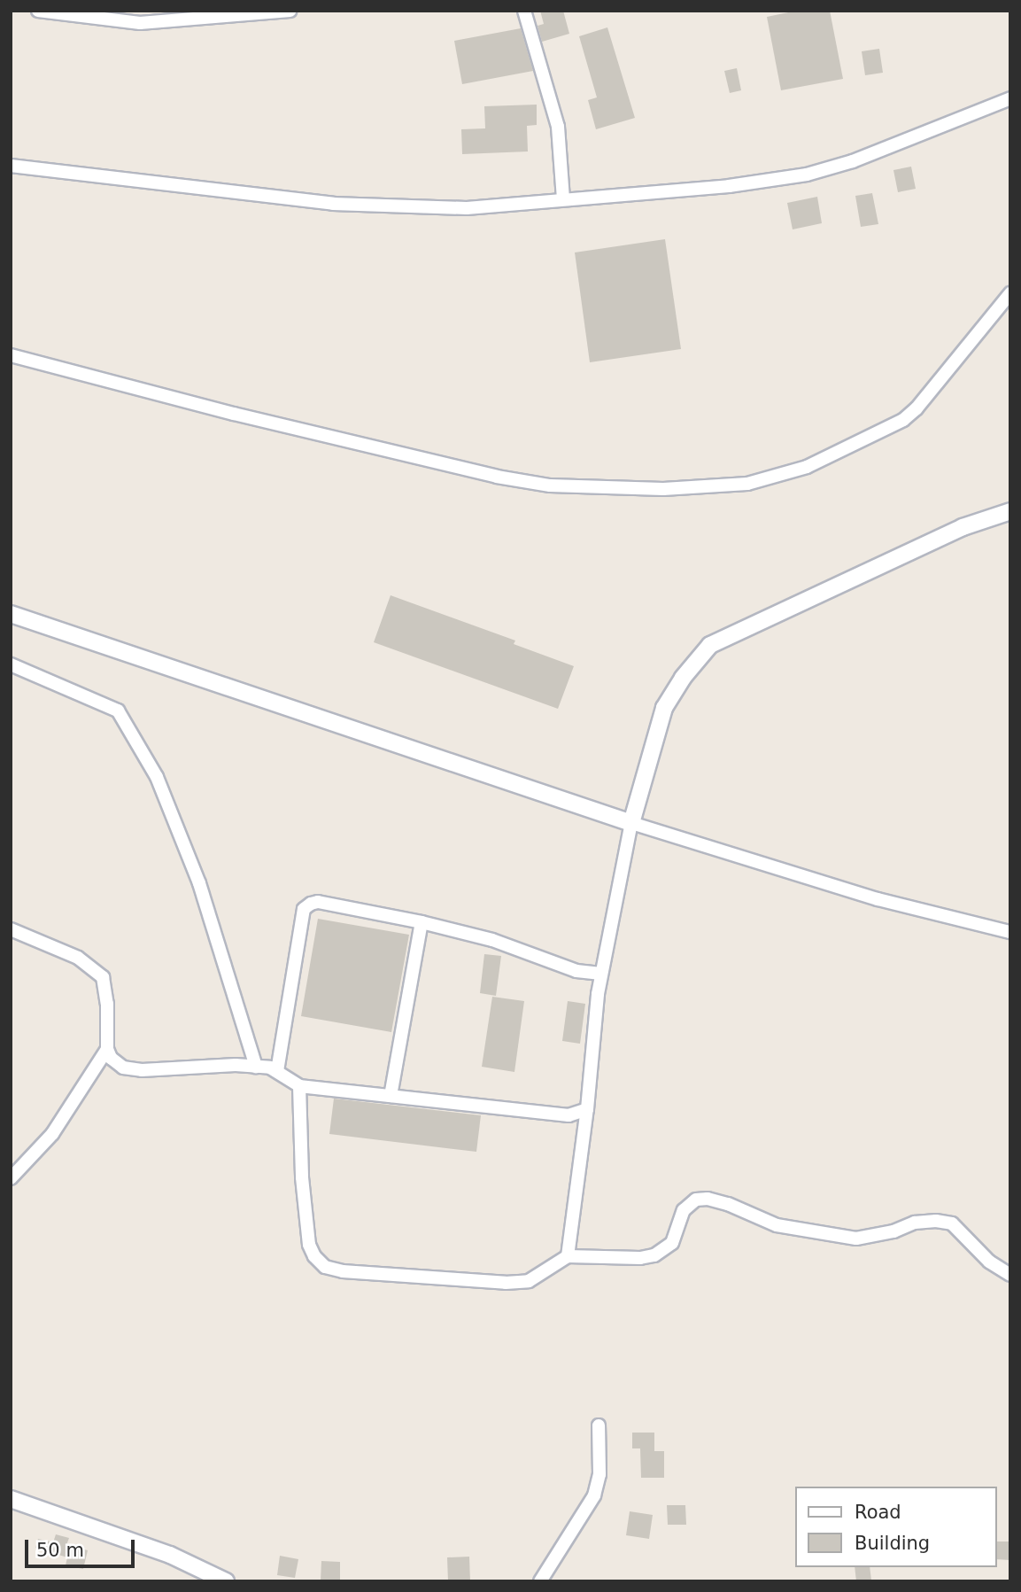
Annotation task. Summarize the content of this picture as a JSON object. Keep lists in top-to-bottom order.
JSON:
{
  "legend": ["Road", "Building"],
  "scale_bar": "50 m"
}
